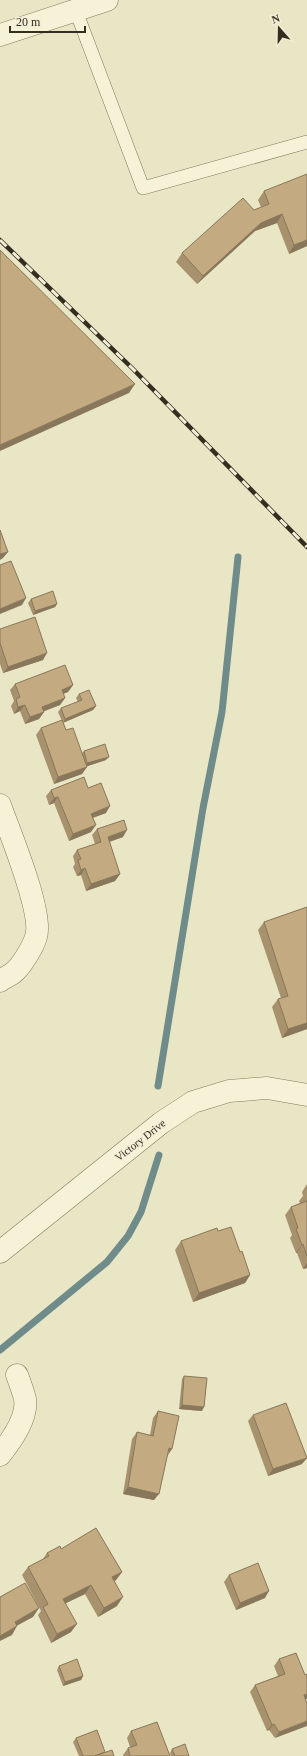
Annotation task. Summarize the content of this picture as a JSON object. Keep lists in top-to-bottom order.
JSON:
{
  "streets": {
    "street": ["Victory Drive"]
  },
  "scale_bar": "20 m",
  "north": "top"
}
